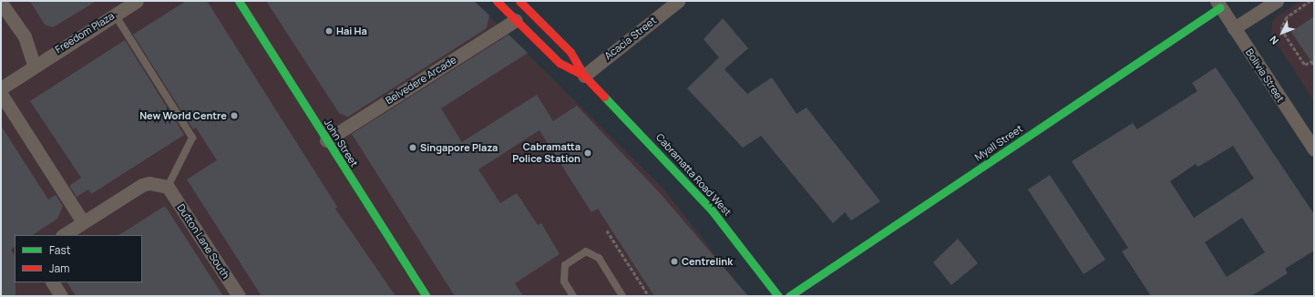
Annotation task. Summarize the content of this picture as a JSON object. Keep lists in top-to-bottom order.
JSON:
{
  "streets": {
    "street": [
      "Freedom Plaza",
      "Acacia Street",
      "Bolivia Street",
      "Belvedere Arcade",
      "John Street",
      "Myall Street",
      "Cabramatta Road West",
      "Dutton Lane South"
    ]
  },
  "crossings": [
    ["Acacia Street", "Cabramatta Road West"],
    ["Bolivia Street", "Myall Street"],
    ["Belvedere Arcade", "John Street"],
    ["Belvedere Arcade", "Cabramatta Road West"]
  ],
  "places": [
    "Hai Ha",
    "New World Centre",
    "Singapore Plaza",
    "Cabramatta Police Station",
    "Centrelink"
  ],
  "legend": ["Fast", "Jam"],
  "north": "bottom left"
}
